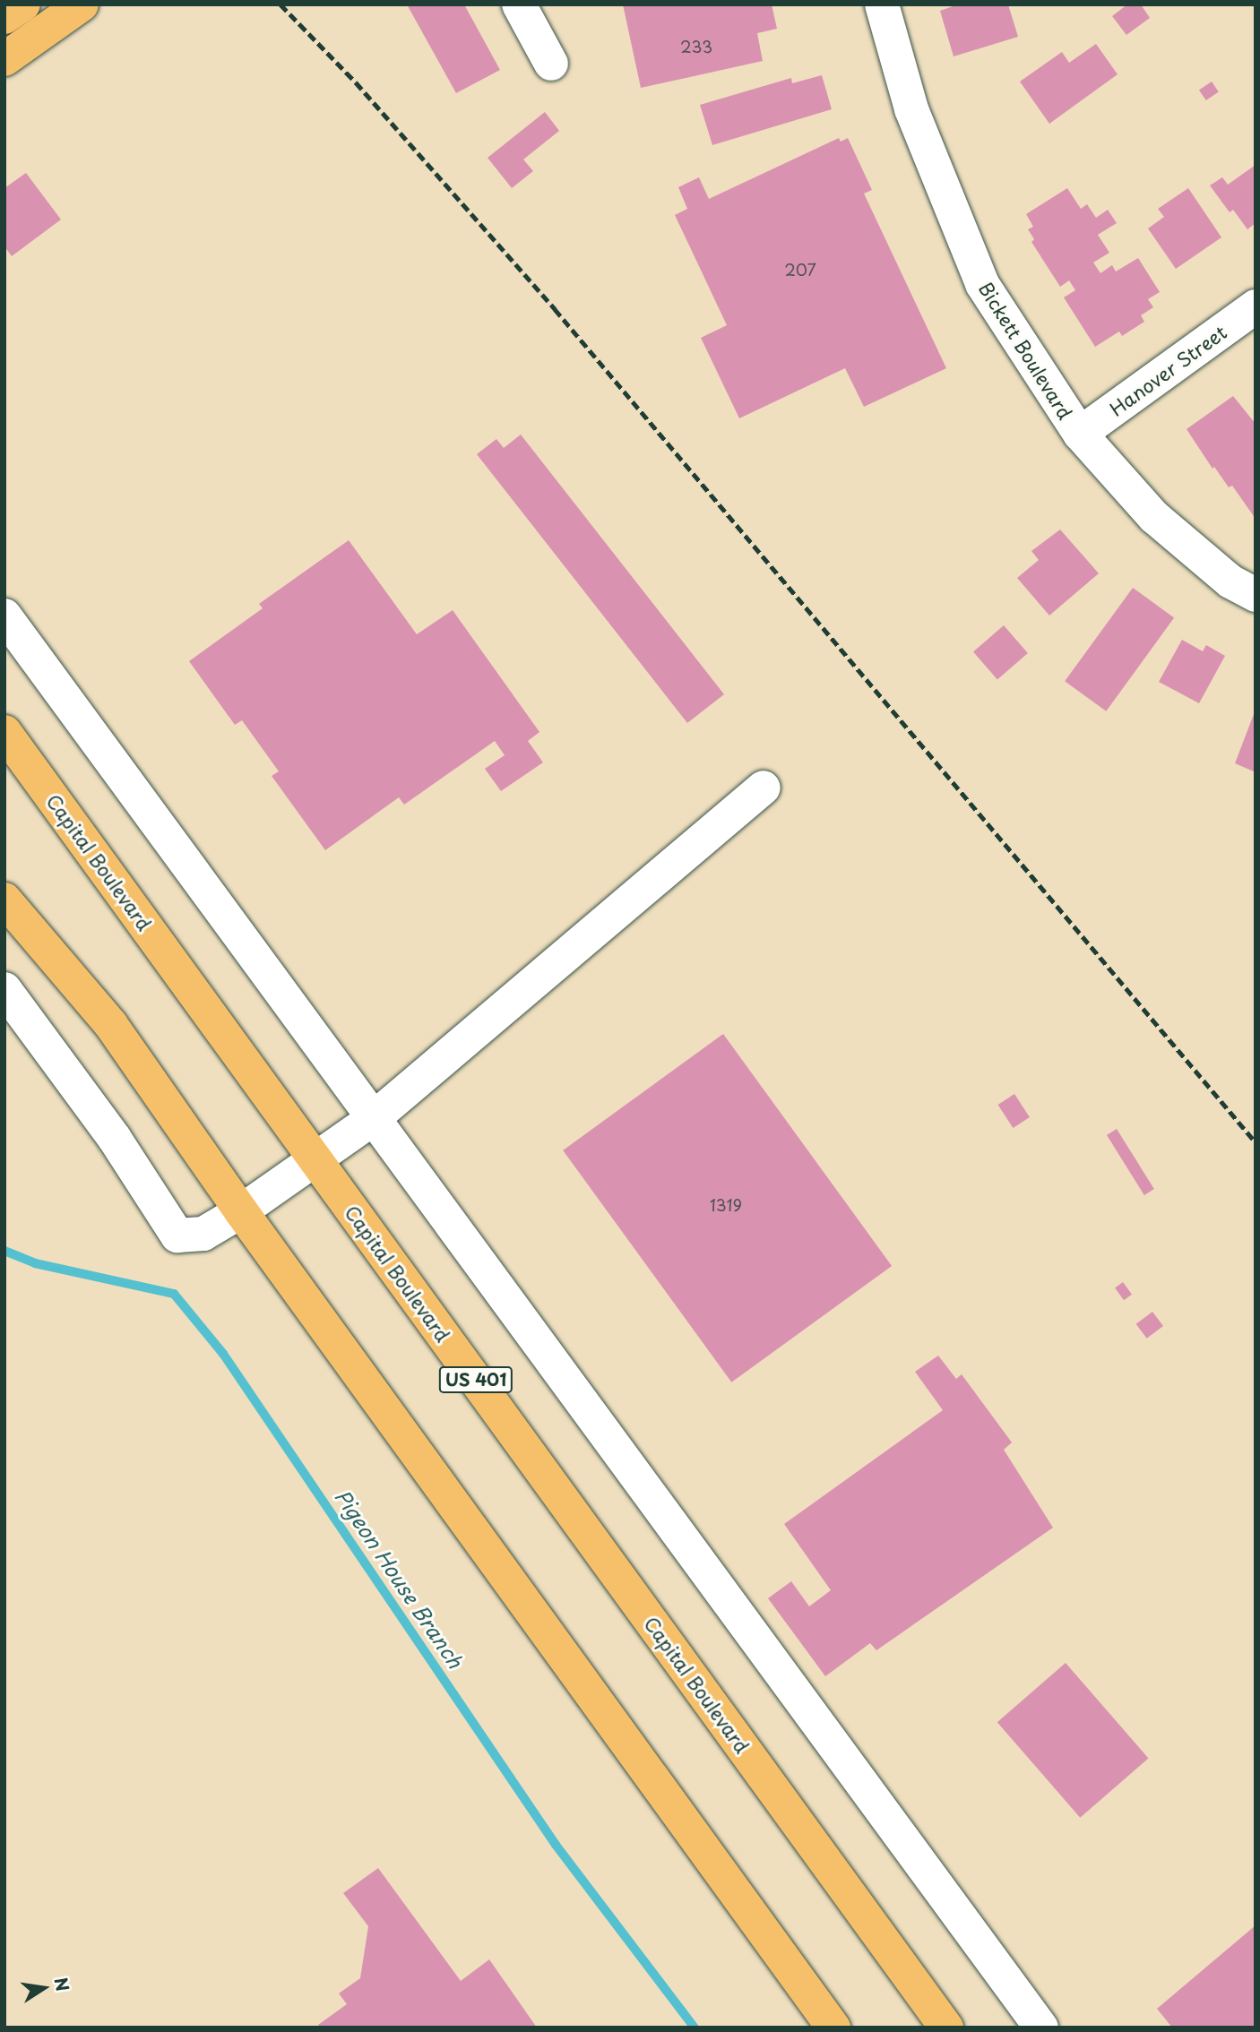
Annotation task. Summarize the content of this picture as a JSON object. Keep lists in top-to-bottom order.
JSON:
{
  "streets": {
    "main road": ["Capital Boulevard", "US 401"],
    "street": ["Bickett Boulevard", "Hanover Street"]
  },
  "crossings": [
    ["Bickett Boulevard", "Hanover Street"]
  ],
  "water": ["Pigeon House Branch"],
  "house_numbers": ["233", "207", "1319"],
  "north": "right"
}
